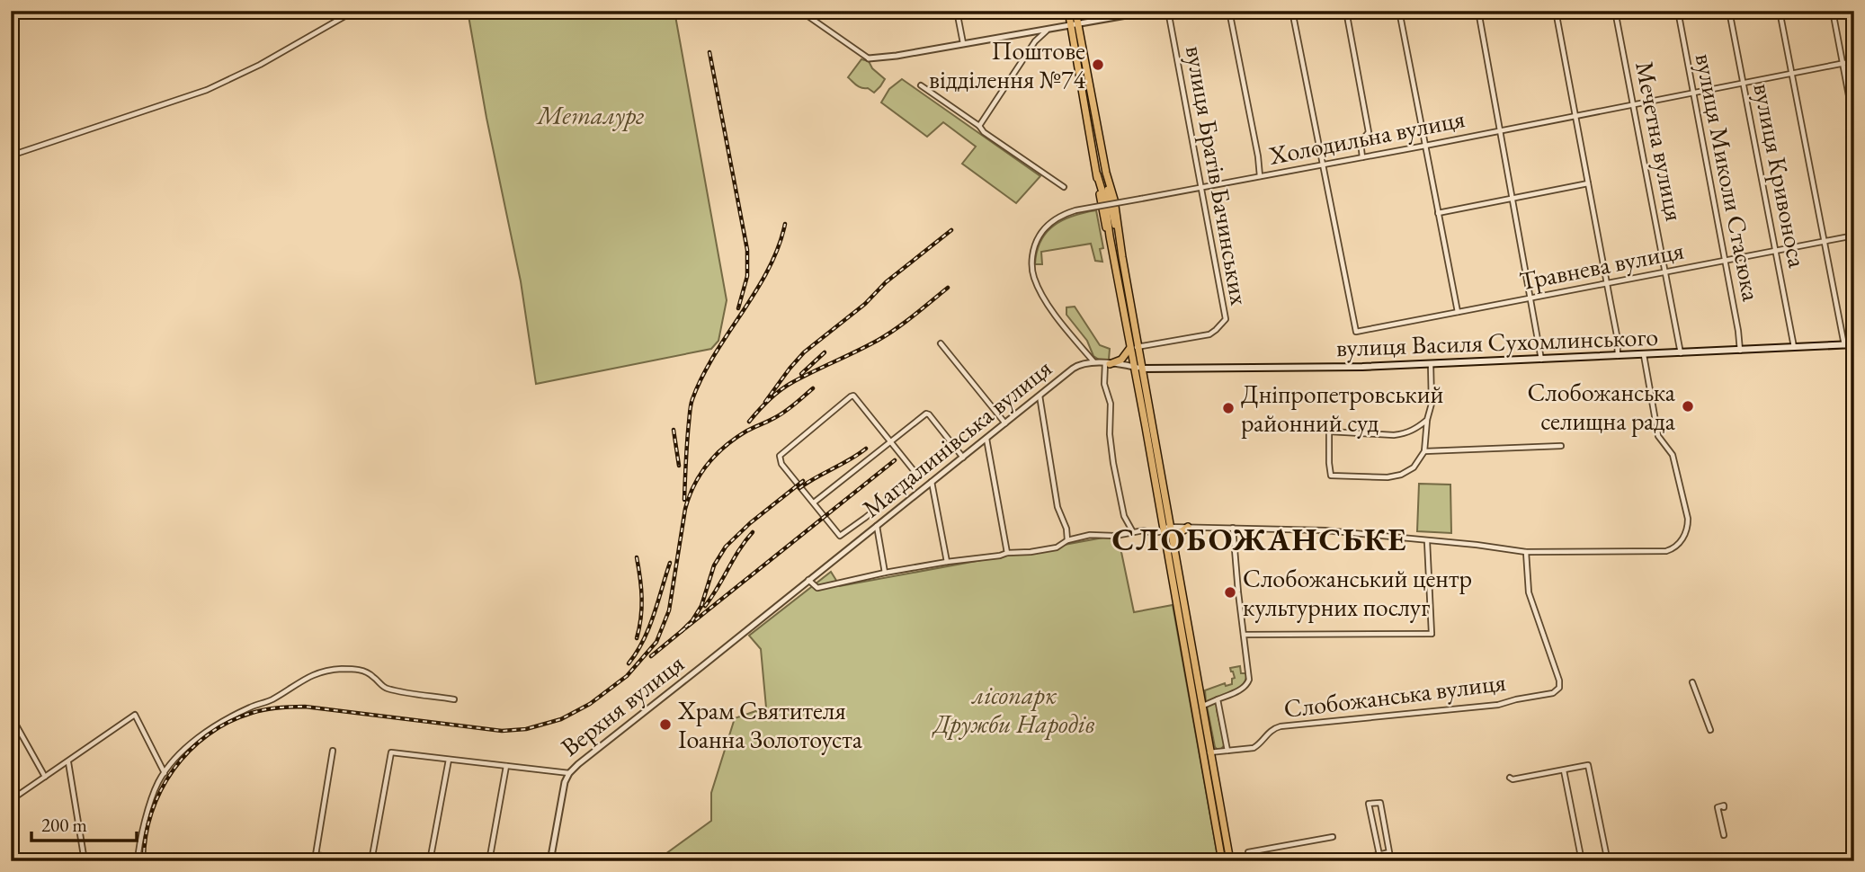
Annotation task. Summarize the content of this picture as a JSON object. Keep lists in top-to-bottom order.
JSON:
{
  "streets": {
    "main road": ["вулиця Василя Сухомлинського"],
    "street": [
      "Холодильна вулиця",
      "Мечетна вулиця",
      "вулиця Братів Бачинських",
      "вулиця Кривоноса",
      "вулиця Миколи Стасюка",
      "Травнева вулиця",
      "Магдалинівська вулиця",
      "Слобожанська вулиця",
      "Верхня вулиця"
    ]
  },
  "crossings": [
    ["Холодильна вулиця", "Мечетна вулиця"],
    ["Холодильна вулиця", "вулиця Братів Бачинських"],
    ["Холодильна вулиця", "вулиця Кривоноса"],
    ["Холодильна вулиця", "вулиця Миколи Стасюка"],
    ["Холодильна вулиця", "Травнева вулиця"],
    ["Холодильна вулиця", "Магдалинівська вулиця"],
    ["Мечетна вулиця", "Травнева вулиця"],
    ["Мечетна вулиця", "вулиця Василя Сухомлинського"],
    ["вулиця Кривоноса", "Травнева вулиця"],
    ["вулиця Кривоноса", "вулиця Василя Сухомлинського"],
    ["вулиця Миколи Стасюка", "Травнева вулиця"],
    ["вулиця Миколи Стасюка", "вулиця Василя Сухомлинського"],
    ["Магдалинівська вулиця", "Верхня вулиця"]
  ],
  "districts": ["СЛОБОЖАНСЬКЕ"],
  "parks": ["Металург", "лісопарк Дружби Народів"],
  "places": [
    "Поштове відділення №74",
    "Слобожанська селищна рада",
    "Дніпропетровський районний суд",
    "Слобожанський центр культурних послуг",
    "Храм Святителя Іоанна Золотоуста"
  ],
  "scale_bar": "200 m"
}
